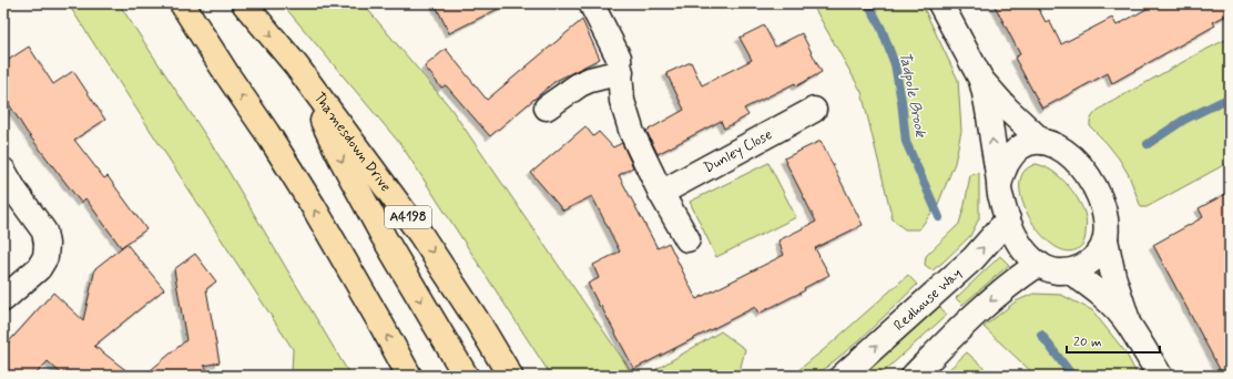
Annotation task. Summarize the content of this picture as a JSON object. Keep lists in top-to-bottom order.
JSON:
{
  "streets": {
    "main road": ["Thamesdown Drive", "A4198"],
    "street": ["Dunley Close", "Redhouse Way"]
  },
  "water": ["Tadpole Brook"],
  "scale_bar": "20 m"
}
